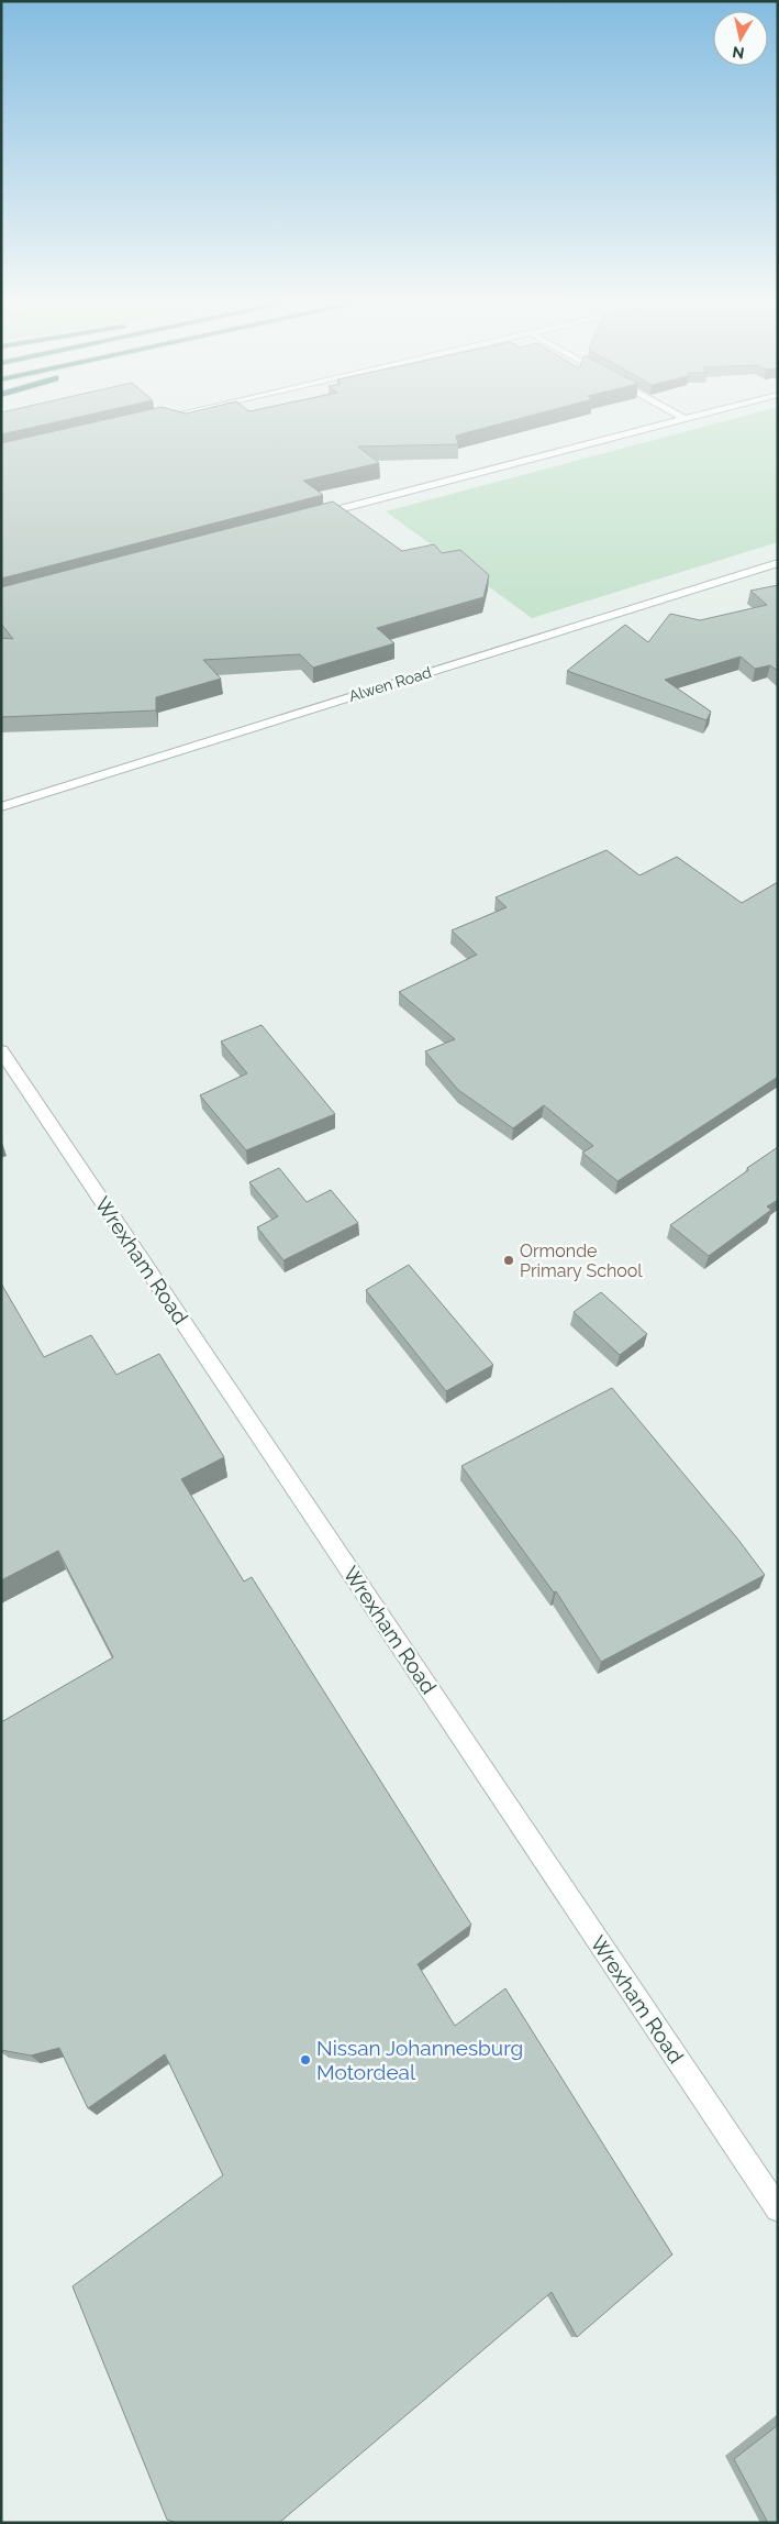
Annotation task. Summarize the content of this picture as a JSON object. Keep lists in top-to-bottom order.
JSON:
{
  "streets": {
    "street": ["Alwen Road", "Wrexham Road"]
  },
  "places": ["Ormonde Primary School", "Nissan Johannesburg Motordeal"],
  "north": "bottom"
}
